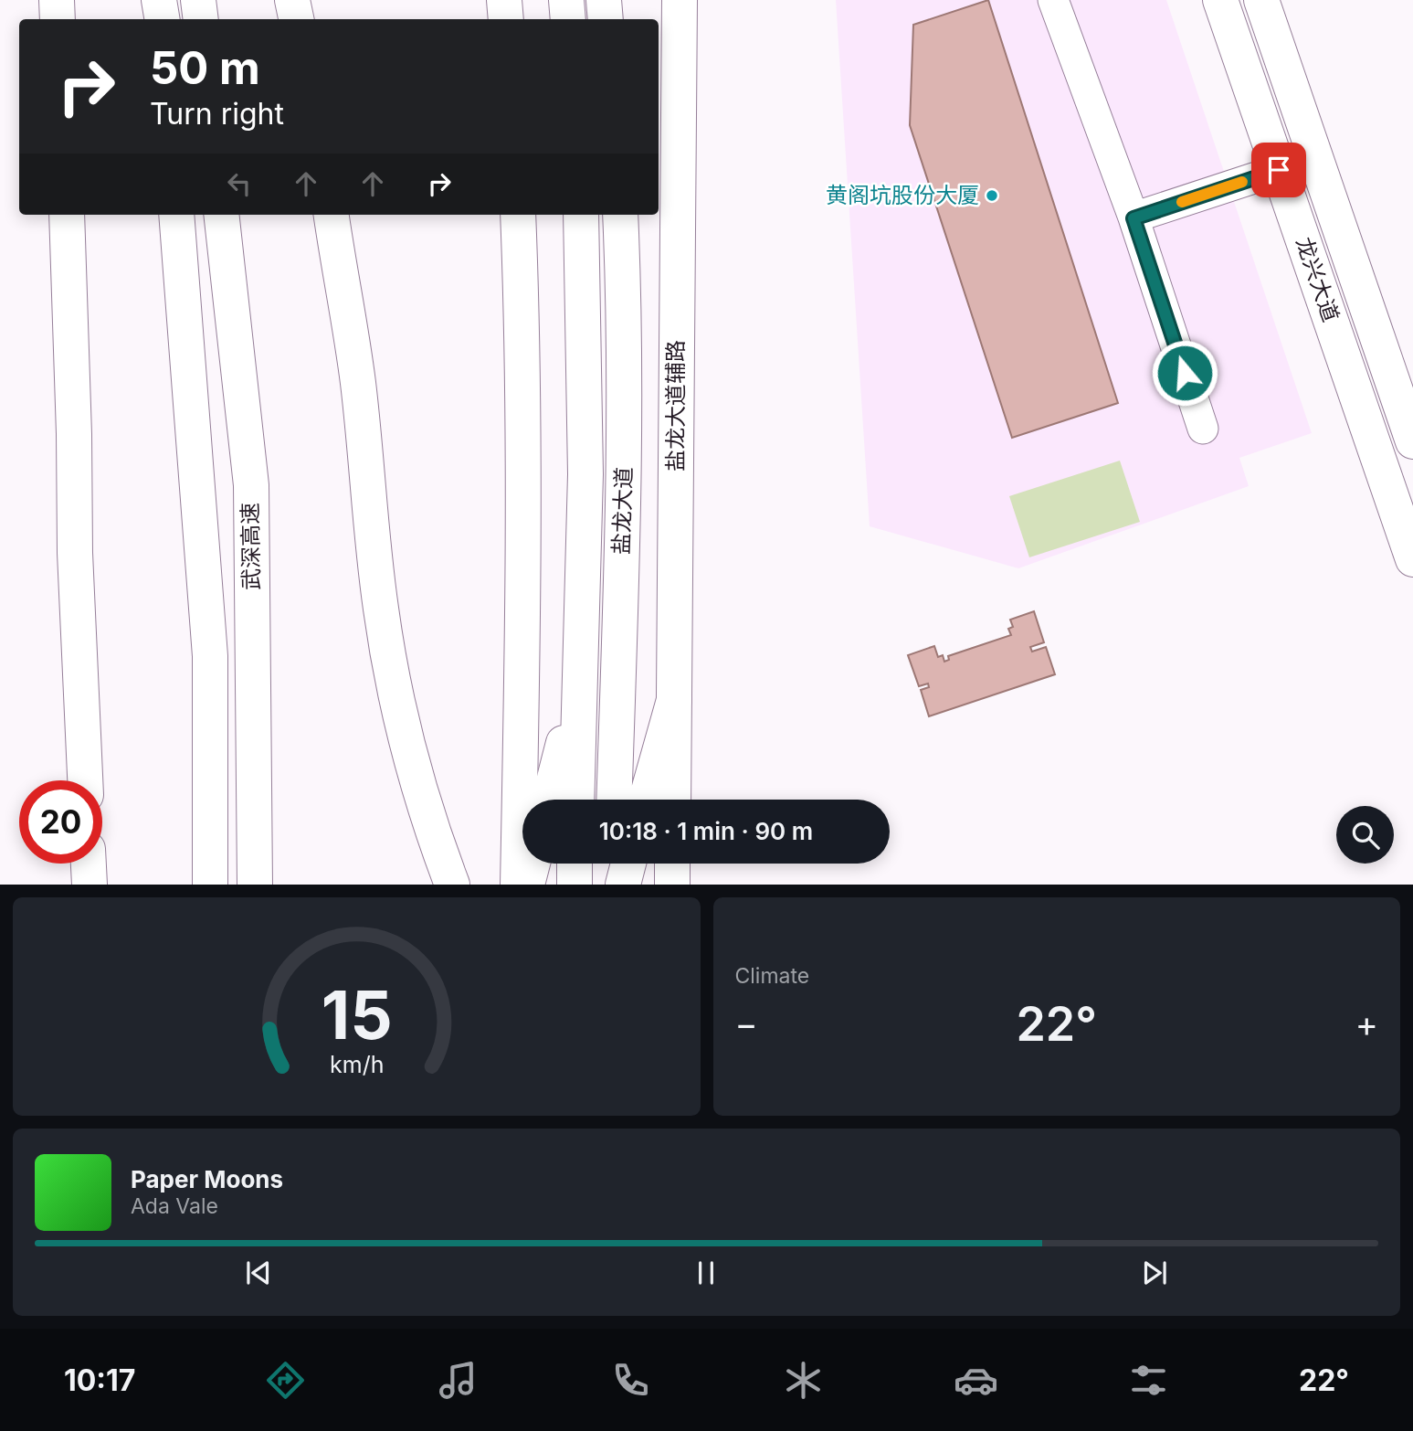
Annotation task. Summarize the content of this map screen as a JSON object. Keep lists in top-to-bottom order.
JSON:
{
  "streets": {
    "main road": [
      "龙兴大道",
      "盐龙大道辅路",
      "盐龙大道",
      "武深高速"
    ]
  },
  "places": ["黄阁坑股份大厦"],
  "page": {
    "turn": ["50 m", "Turn right"],
    "limit": "20",
    "trip": "10:18 · 1 min · 90 m",
    "tile": "Climate",
    "heat": ["−", "22°", "+"],
    "song": ["Paper Moons", "Ada Vale"],
    "tabs": ["10:17", "22°"],
    "gauge": ["15", "km/h"]
  }
}
